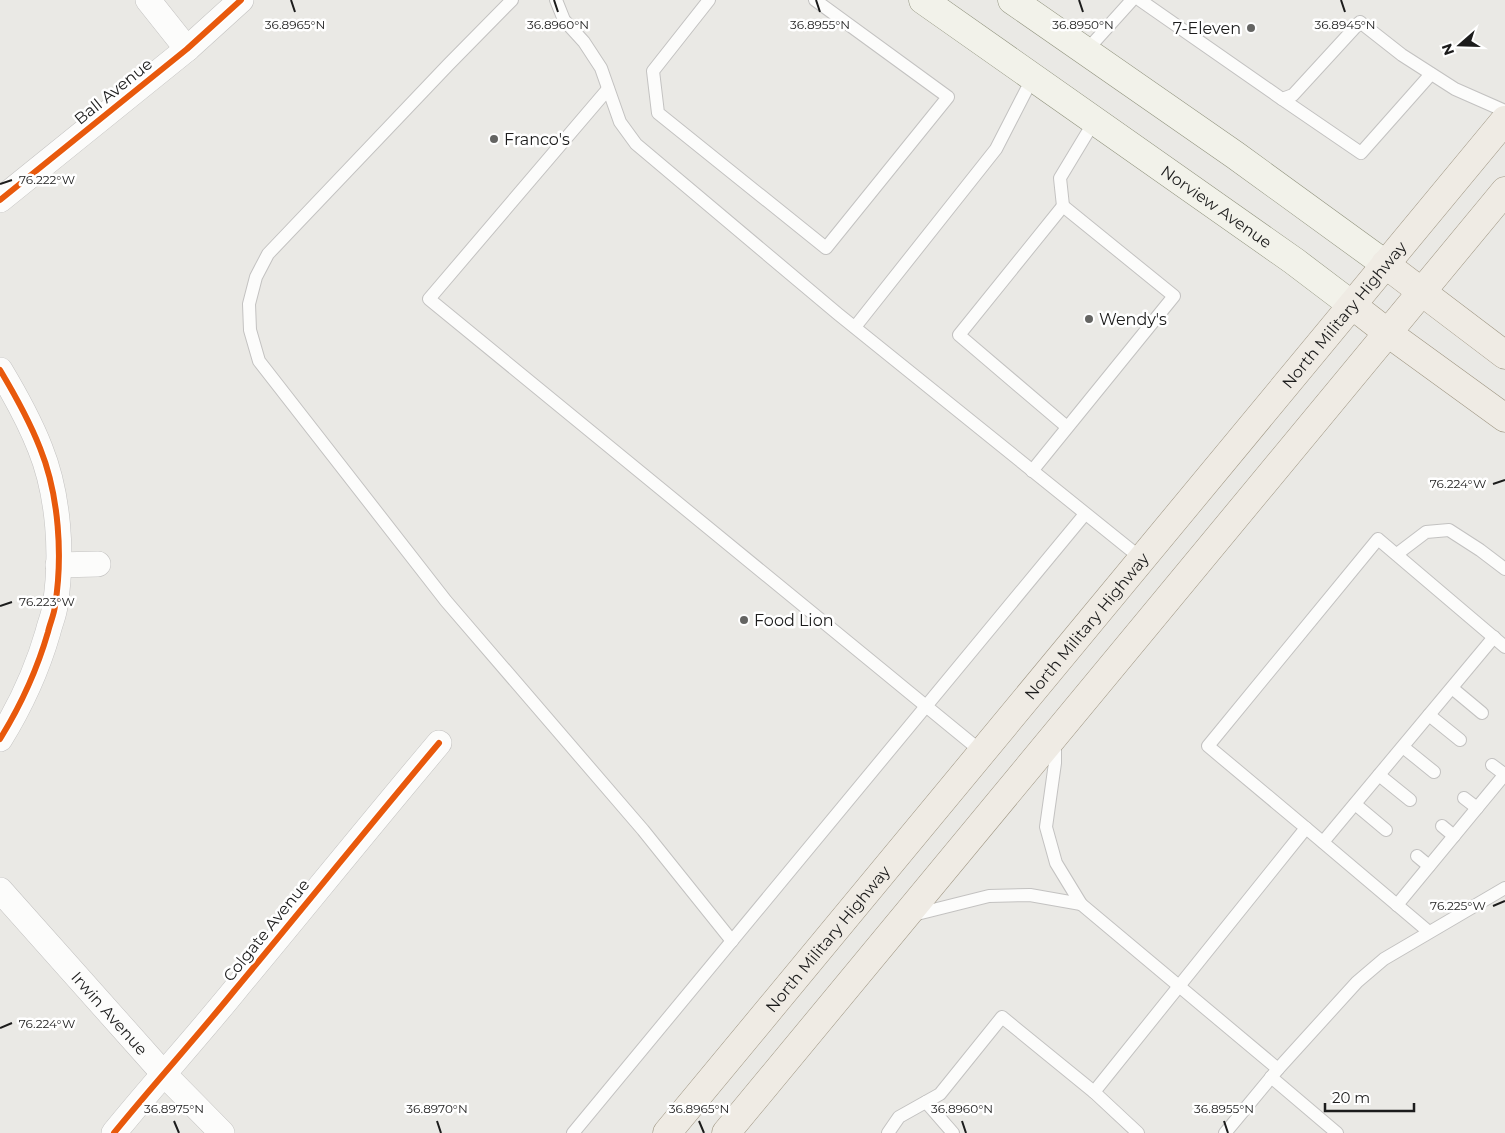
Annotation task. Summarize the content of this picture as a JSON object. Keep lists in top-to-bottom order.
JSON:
{
  "streets": {
    "main road": ["Norview Avenue", "North Military Highway"],
    "street": ["Ball Avenue", "Colgate Avenue", "Irwin Avenue"]
  },
  "crossings": [
    ["Norview Avenue", "North Military Highway"],
    ["Colgate Avenue", "Irwin Avenue"]
  ],
  "places": [
    "7-Eleven",
    "Franco's",
    "Wendy's",
    "Food Lion"
  ],
  "scale_bar": "20 m",
  "north": "left",
  "coordinates": [
    "36.8965°N",
    "36.8960°N",
    "36.8955°N",
    "36.8950°N",
    "36.8945°N",
    "76.222°W",
    "76.224°W",
    "76.223°W",
    "76.225°W",
    "36.8975°N",
    "36.8970°N"
  ]
}
